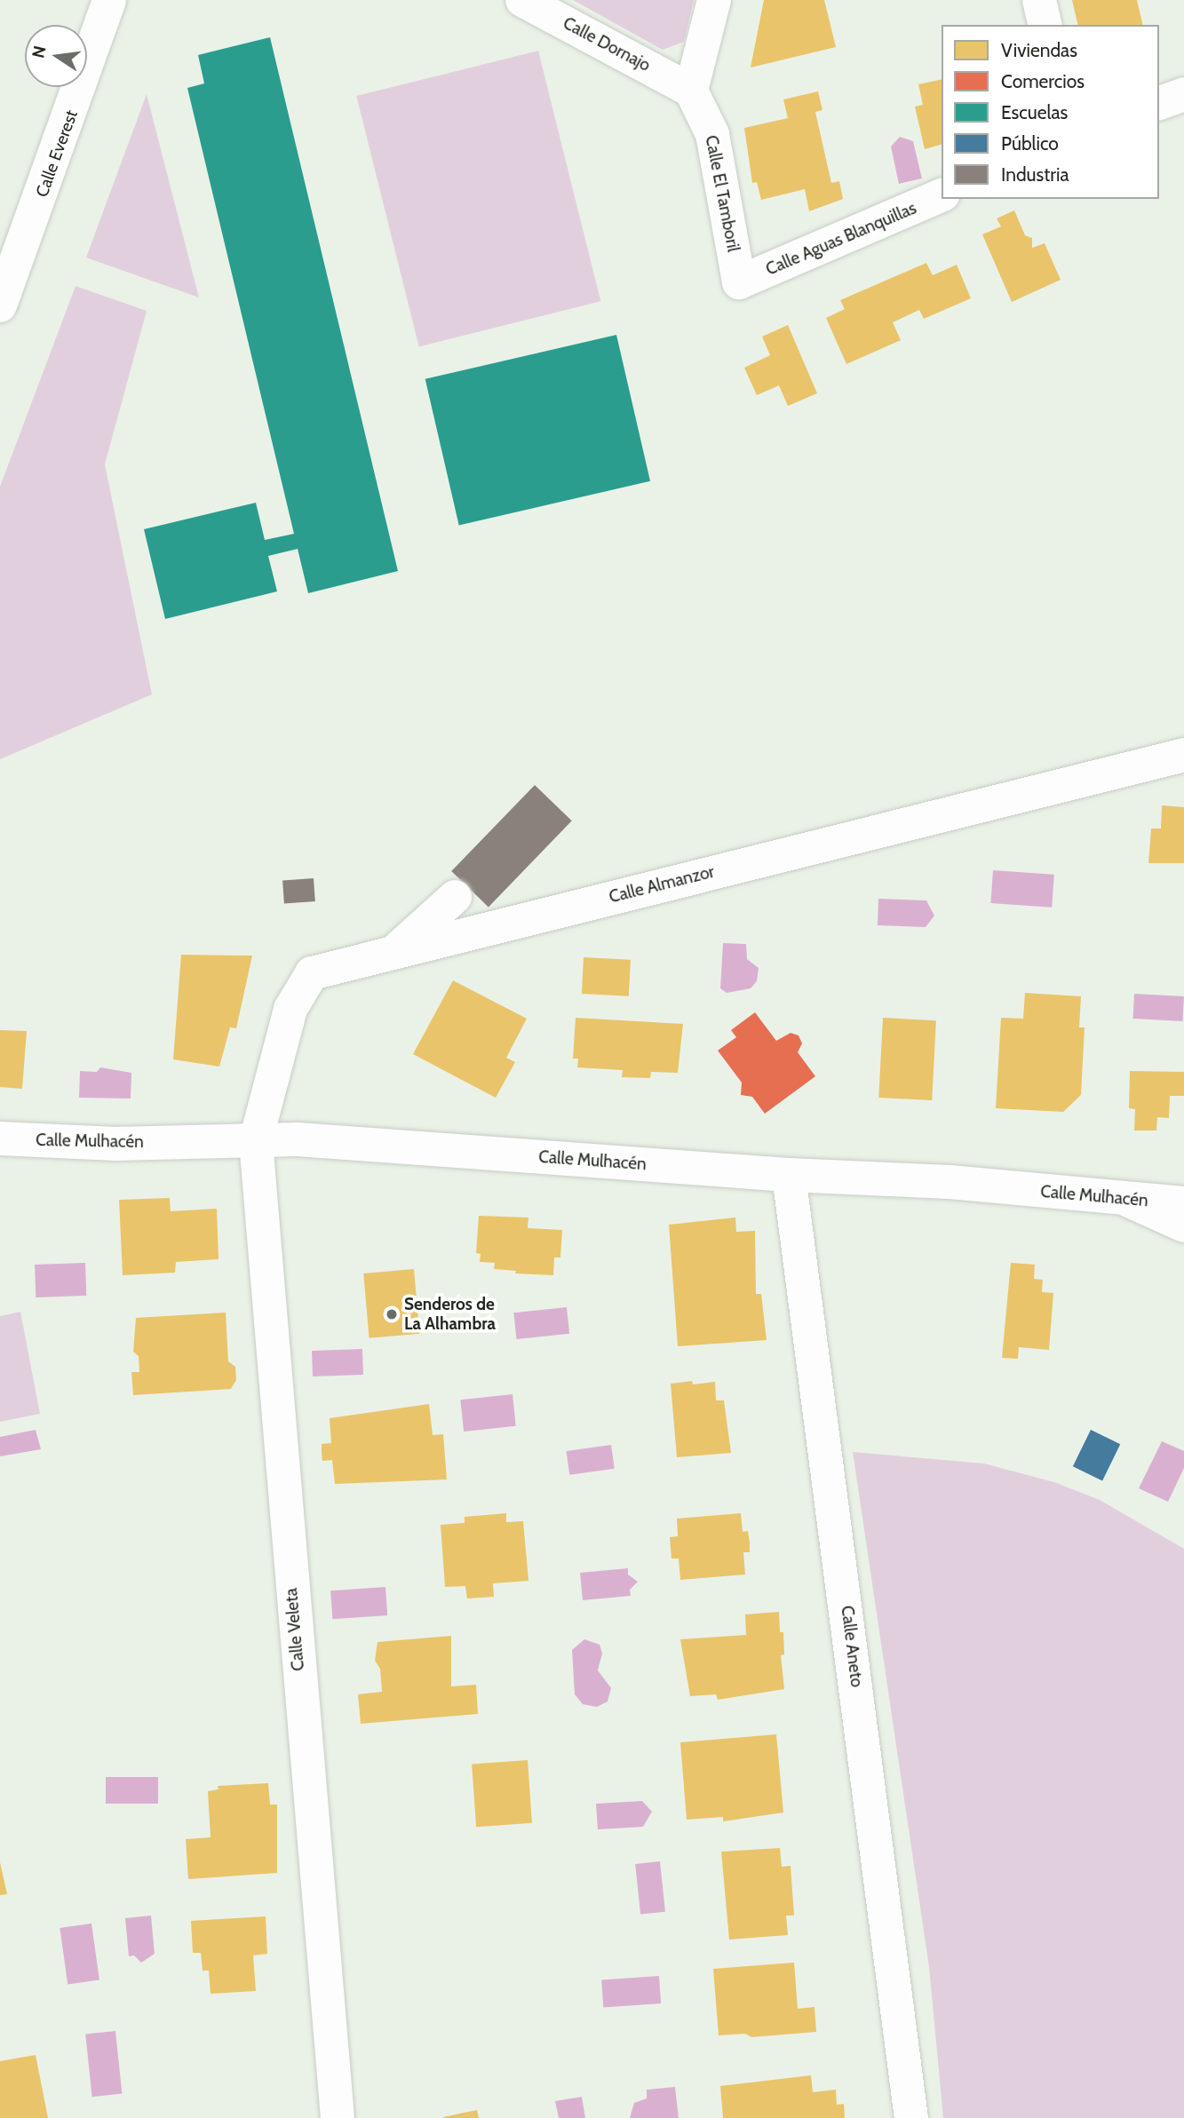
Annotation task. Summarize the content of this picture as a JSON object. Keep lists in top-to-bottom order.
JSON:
{
  "streets": {
    "street": [
      "Calle Dornajo",
      "Calle Everest",
      "Calle El Tamboril",
      "Calle Aguas Blanquillas",
      "Calle Almanzor",
      "Calle Mulhacén",
      "Calle Veleta",
      "Calle Aneto"
    ]
  },
  "crossings": [
    ["Calle Dornajo", "Calle El Tamboril"],
    ["Calle El Tamboril", "Calle Aguas Blanquillas"],
    ["Calle Almanzor", "Calle Mulhacén"],
    ["Calle Almanzor", "Calle Veleta"],
    ["Calle Mulhacén", "Calle Veleta"],
    ["Calle Mulhacén", "Calle Aneto"]
  ],
  "places": ["Senderos de La Alhambra"],
  "legend": [
    "Viviendas",
    "Comercios",
    "Escuelas",
    "Público",
    "Industria"
  ],
  "north": "left"
}
